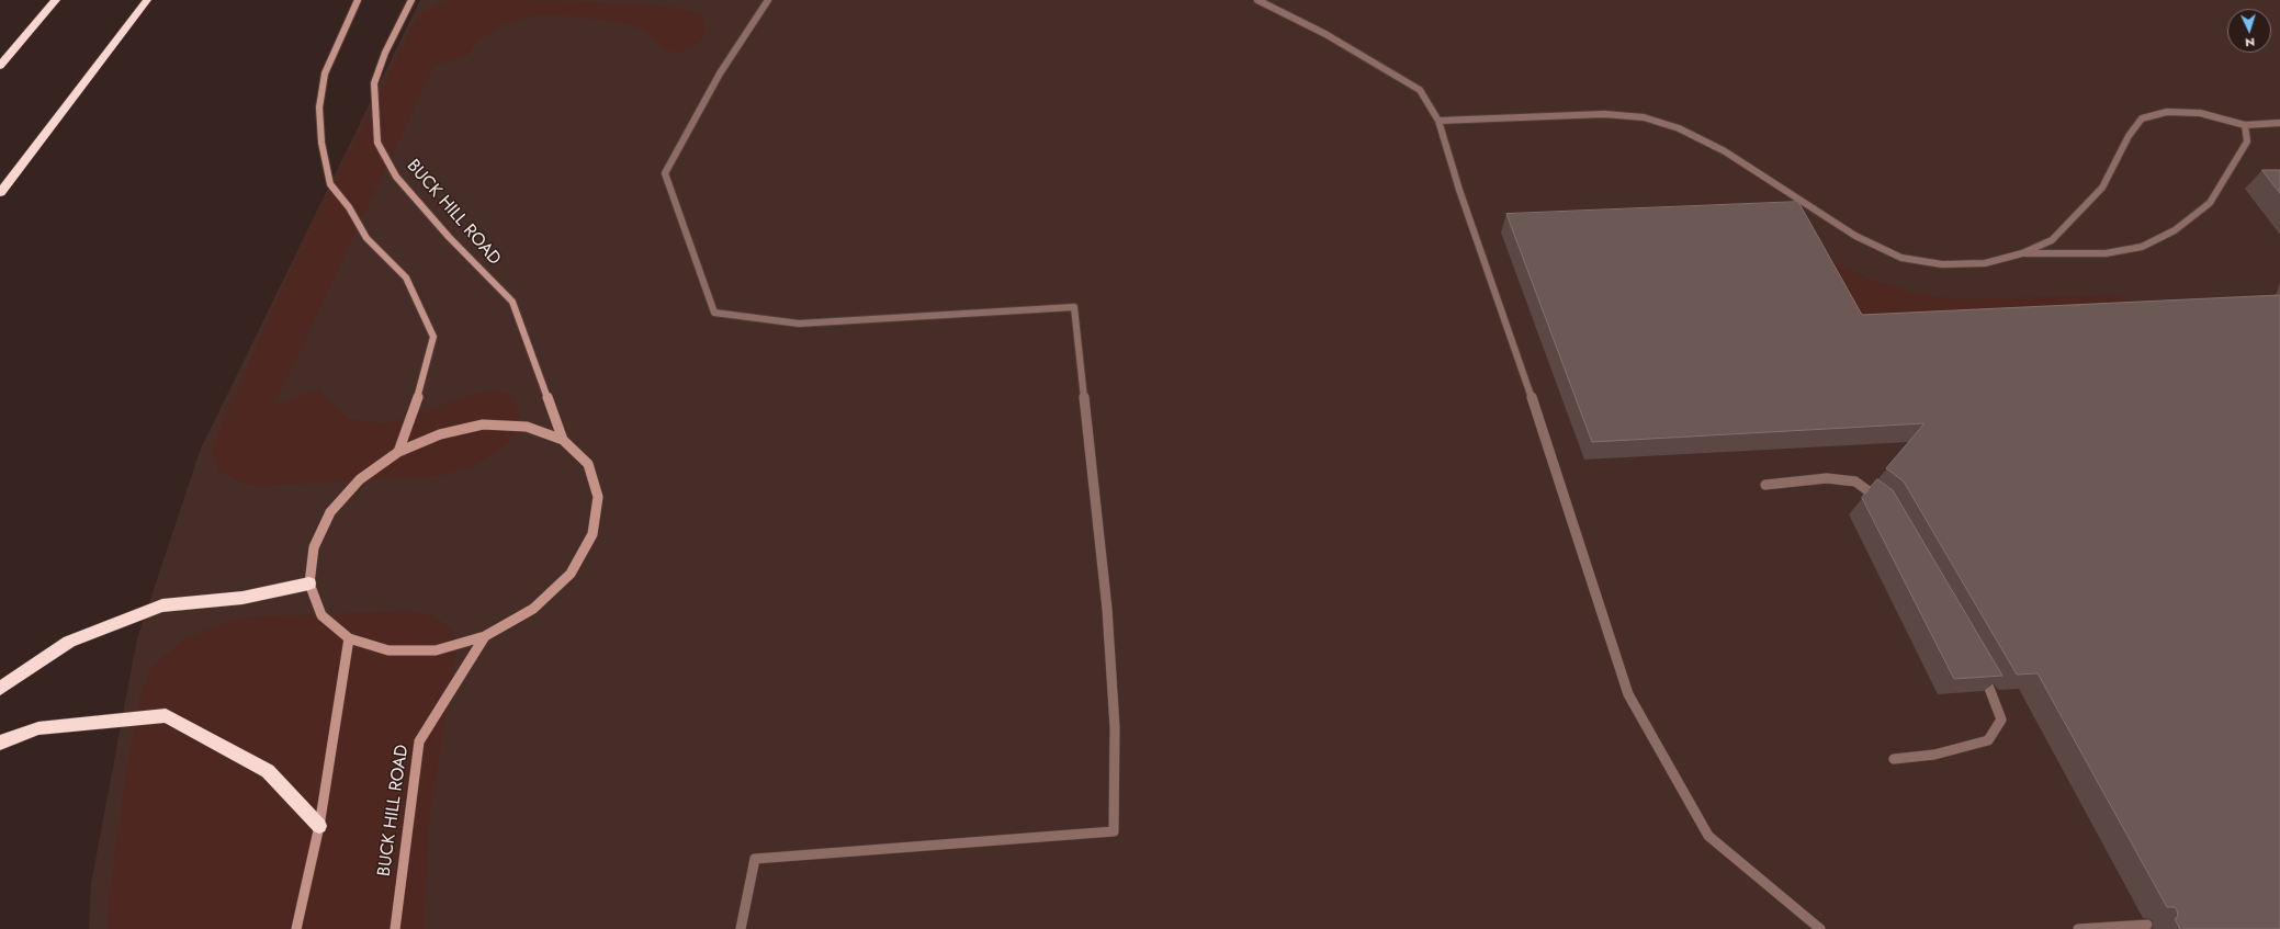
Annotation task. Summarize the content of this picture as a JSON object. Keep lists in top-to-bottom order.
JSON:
{
  "streets": {
    "street": ["BUCK HILL ROAD"]
  },
  "north": "bottom"
}
